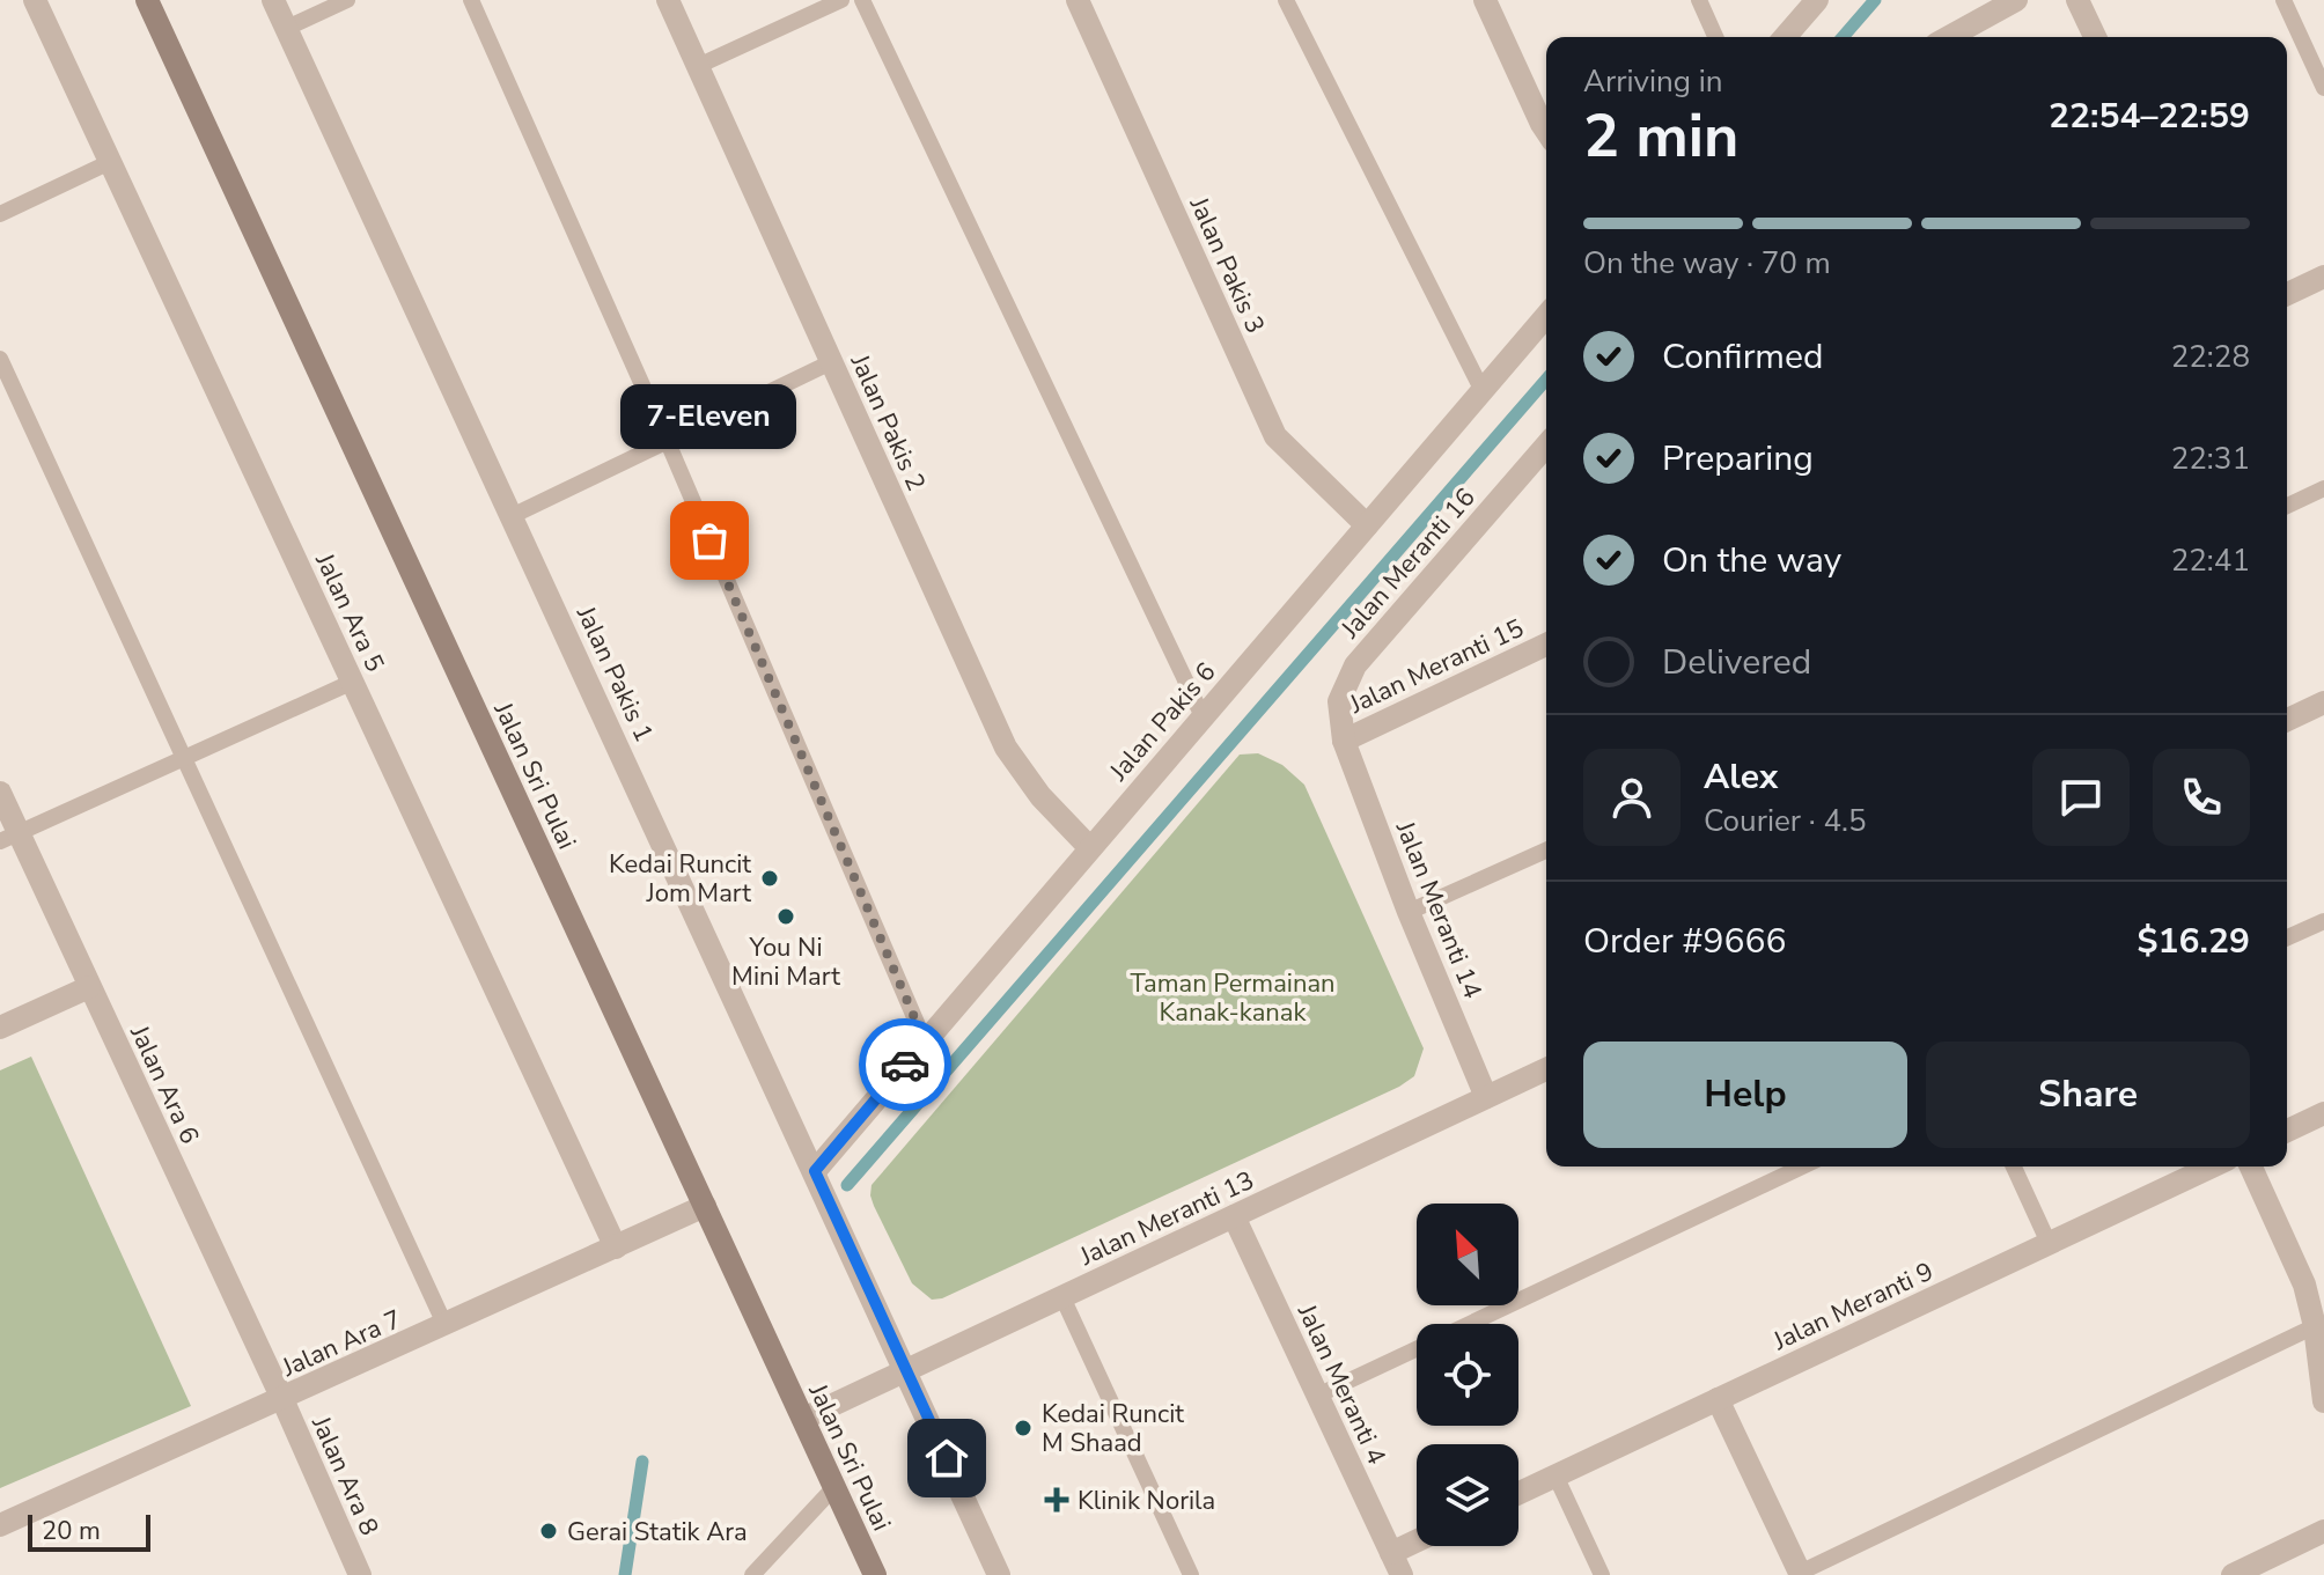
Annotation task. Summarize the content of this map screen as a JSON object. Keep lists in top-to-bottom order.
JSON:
{
  "streets": {
    "street": [
      "Jalan Pakis 3",
      "Jalan Pakis 2",
      "Jalan Meranti 16",
      "Jalan Ara 5",
      "Jalan Meranti 15",
      "Jalan Pakis 1",
      "Jalan Pakis 6",
      "Jalan Sri Pulai",
      "Jalan Meranti 14",
      "Jalan Ara 6",
      "Jalan Meranti 13",
      "Jalan Meranti 9",
      "Jalan Ara 7",
      "Jalan Meranti 4",
      "Jalan Ara 8"
    ]
  },
  "crossings": [
    ["Jalan Pakis 3", "Jalan Pakis 6"],
    ["Jalan Pakis 2", "Jalan Pakis 6"],
    ["Jalan Meranti 16", "Jalan Meranti 15"],
    ["Jalan Meranti 16", "Jalan Meranti 14"],
    ["Jalan Ara 5", "Jalan Ara 7"],
    ["Jalan Meranti 15", "Jalan Meranti 14"],
    ["Jalan Pakis 1", "Jalan Pakis 6"],
    ["Jalan Pakis 1", "Jalan Meranti 13"],
    ["Jalan Sri Pulai", "Jalan Meranti 13"],
    ["Jalan Sri Pulai", "Jalan Ara 7"],
    ["Jalan Meranti 14", "Jalan Meranti 13"],
    ["Jalan Ara 6", "Jalan Ara 7"],
    ["Jalan Ara 6", "Jalan Ara 8"],
    ["Jalan Meranti 13", "Jalan Meranti 4"],
    ["Jalan Ara 7", "Jalan Ara 8"]
  ],
  "parks": ["Taman Permainan Kanak-kanak"],
  "places": {
    "other": [
      "7-Eleven",
      "Kedai Runcit Jom Mart",
      "You Ni Mini Mart",
      "Kedai Runcit M Shaad",
      "Gerai Statik Ara"
    ],
    "health": ["Klinik Norila"]
  },
  "scale_bar": "20 m",
  "north": "top left",
  "page": {
    "heading": ["2 min", "Arriving in", "22:54–22:59"],
    "panel": [
      "Alex",
      "Courier · 4.5",
      "Order #9666",
      "$16.29"
    ],
    "bar": "On the way · 70 m",
    "list": [
      ["Confirmed", "22:28"],
      ["Preparing", "22:31"],
      ["On the way", "22:41"],
      "Delivered"
    ],
    "bubble": "7-Eleven",
    "buttons": ["Help", "Share"],
    "scale": "20 m"
  }
}
